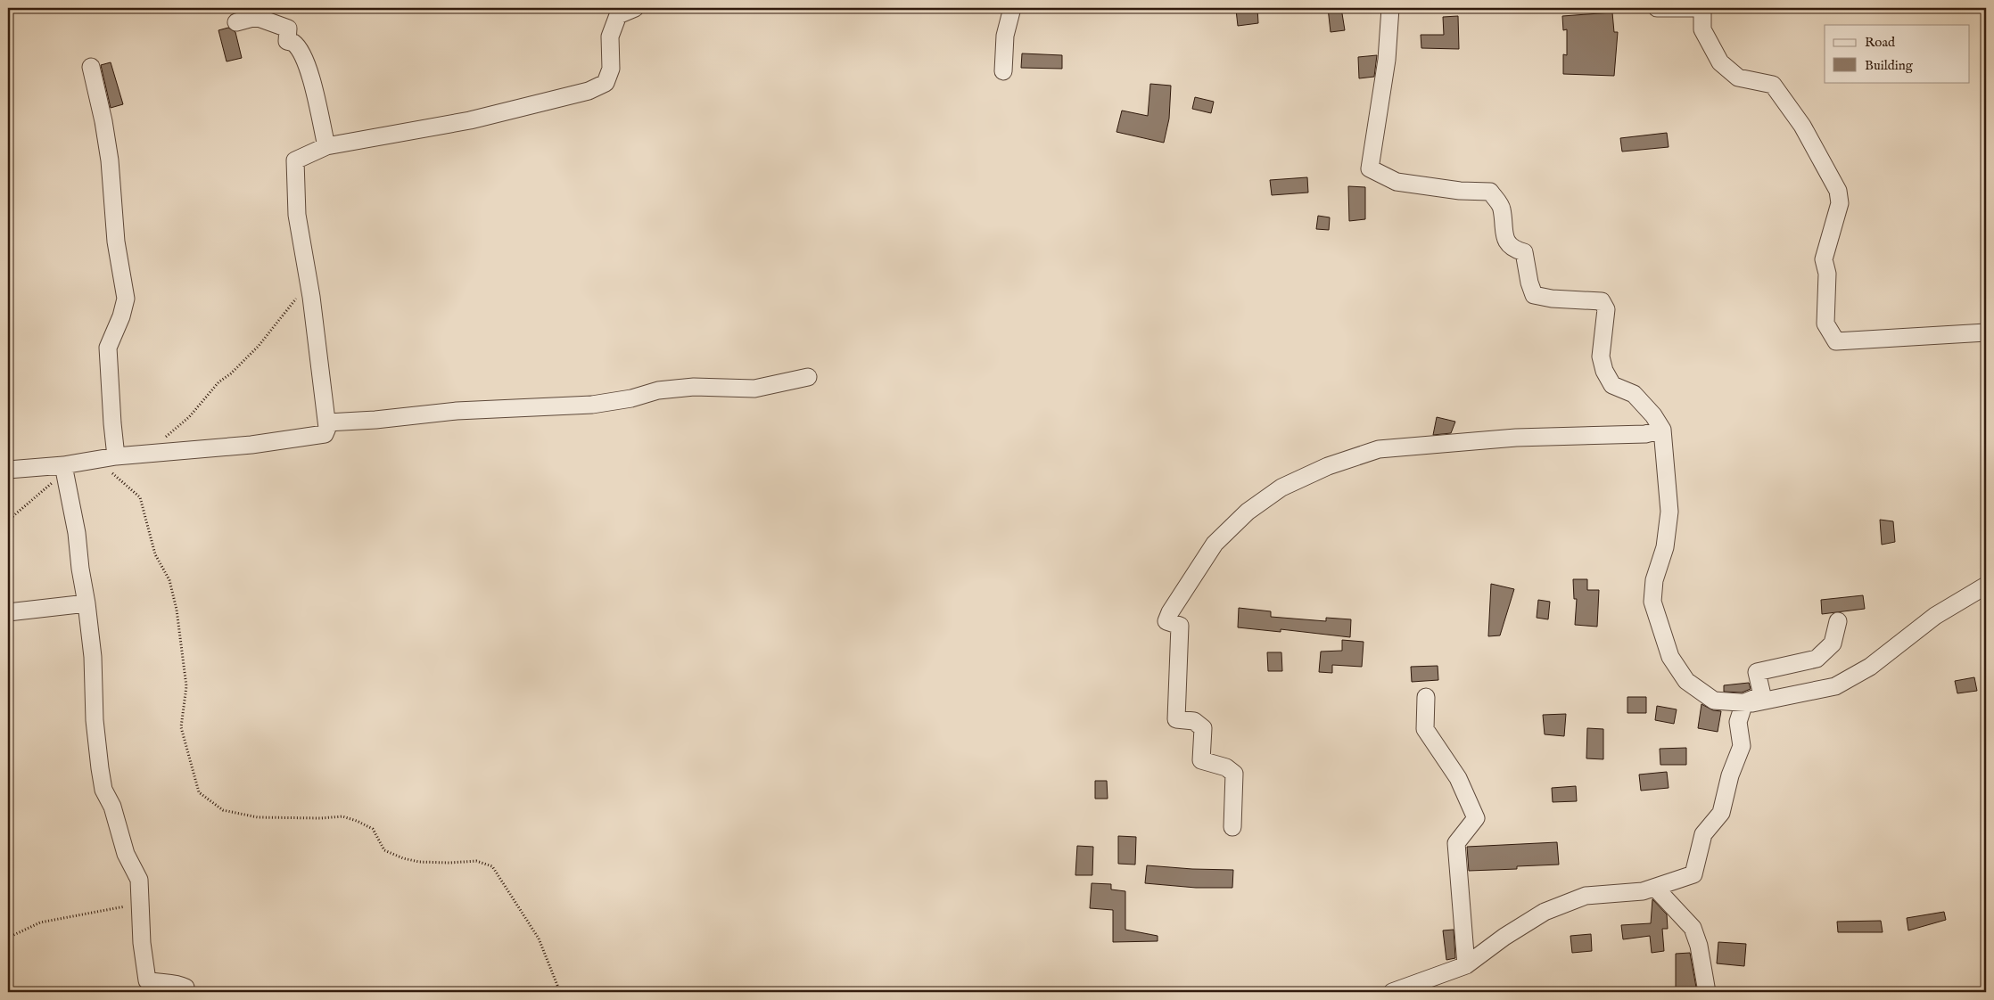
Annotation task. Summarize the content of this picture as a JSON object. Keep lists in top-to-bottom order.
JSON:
{
  "legend": ["Road", "Building"]
}
